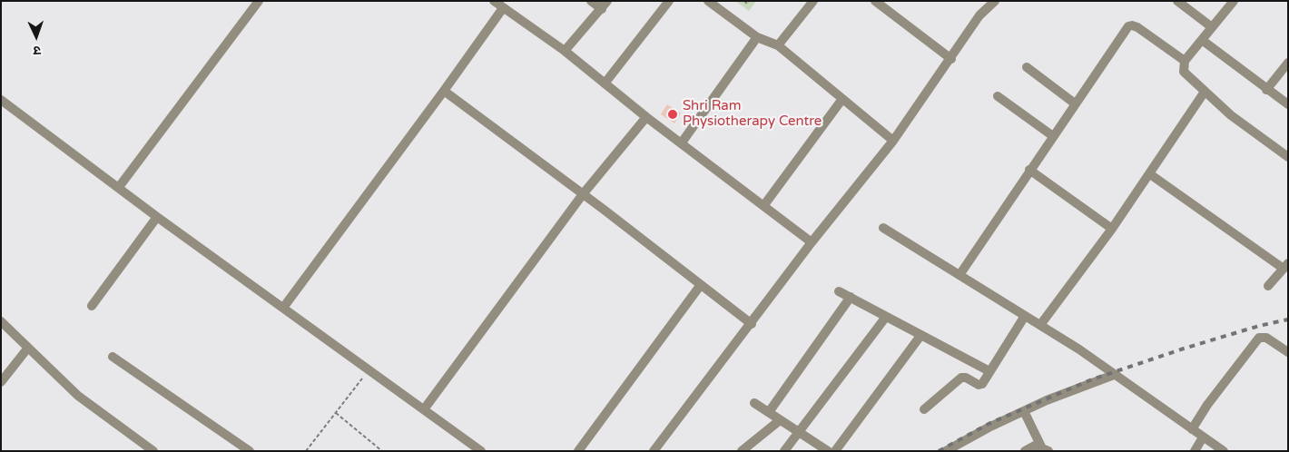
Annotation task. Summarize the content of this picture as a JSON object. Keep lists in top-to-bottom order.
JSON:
{
  "places": ["Shri Ram Physiotherapy Centre"],
  "north": "bottom"
}
